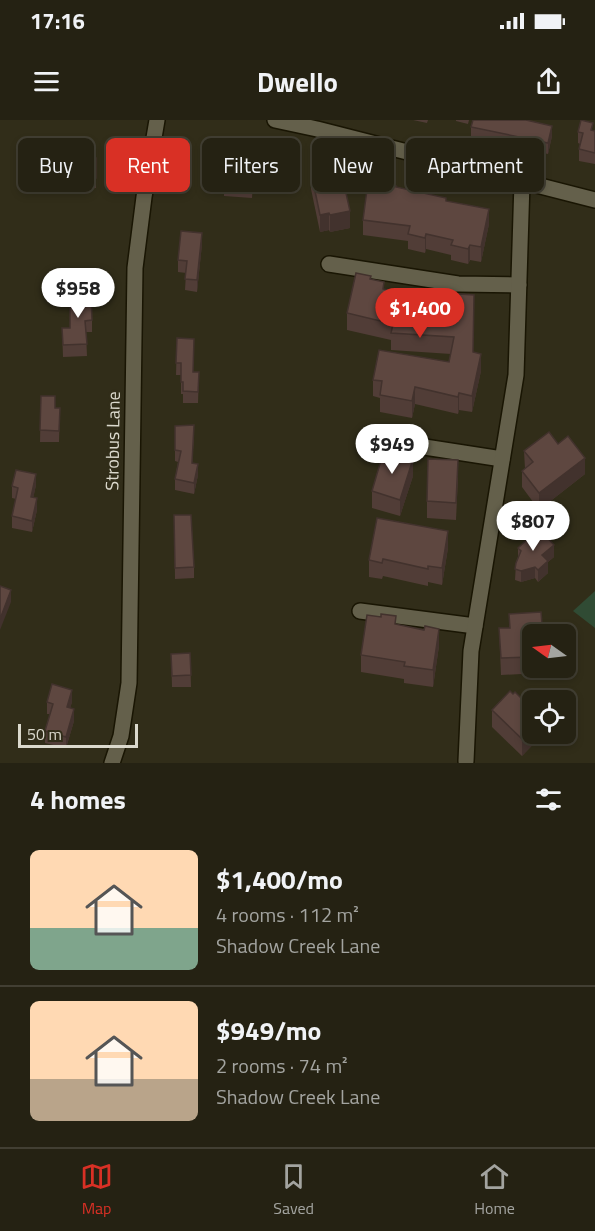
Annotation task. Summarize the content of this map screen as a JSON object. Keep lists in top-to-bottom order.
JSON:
{
  "streets": {
    "street": ["Strobus Lane"]
  },
  "scale_bar": "50 m",
  "north": "left",
  "page": {
    "status": "17:16",
    "header": "Dwello",
    "chip": [
      "Buy",
      "Rent",
      "Filters",
      "New",
      "Apartment"
    ],
    "price": [
      "$958",
      "$1,400",
      "$949",
      "$807"
    ],
    "scale": "50 m",
    "heading": "4 homes",
    "list": [
      {
        "name": "$1,400/mo",
        "note": "4 rooms · 112 m² · Shadow Creek Lane"
      },
      {
        "name": "$949/mo",
        "note": "2 rooms · 74 m² · Shadow Creek Lane"
      }
    ],
    "tabs": ["Map", "Saved", "Home"]
  }
}
